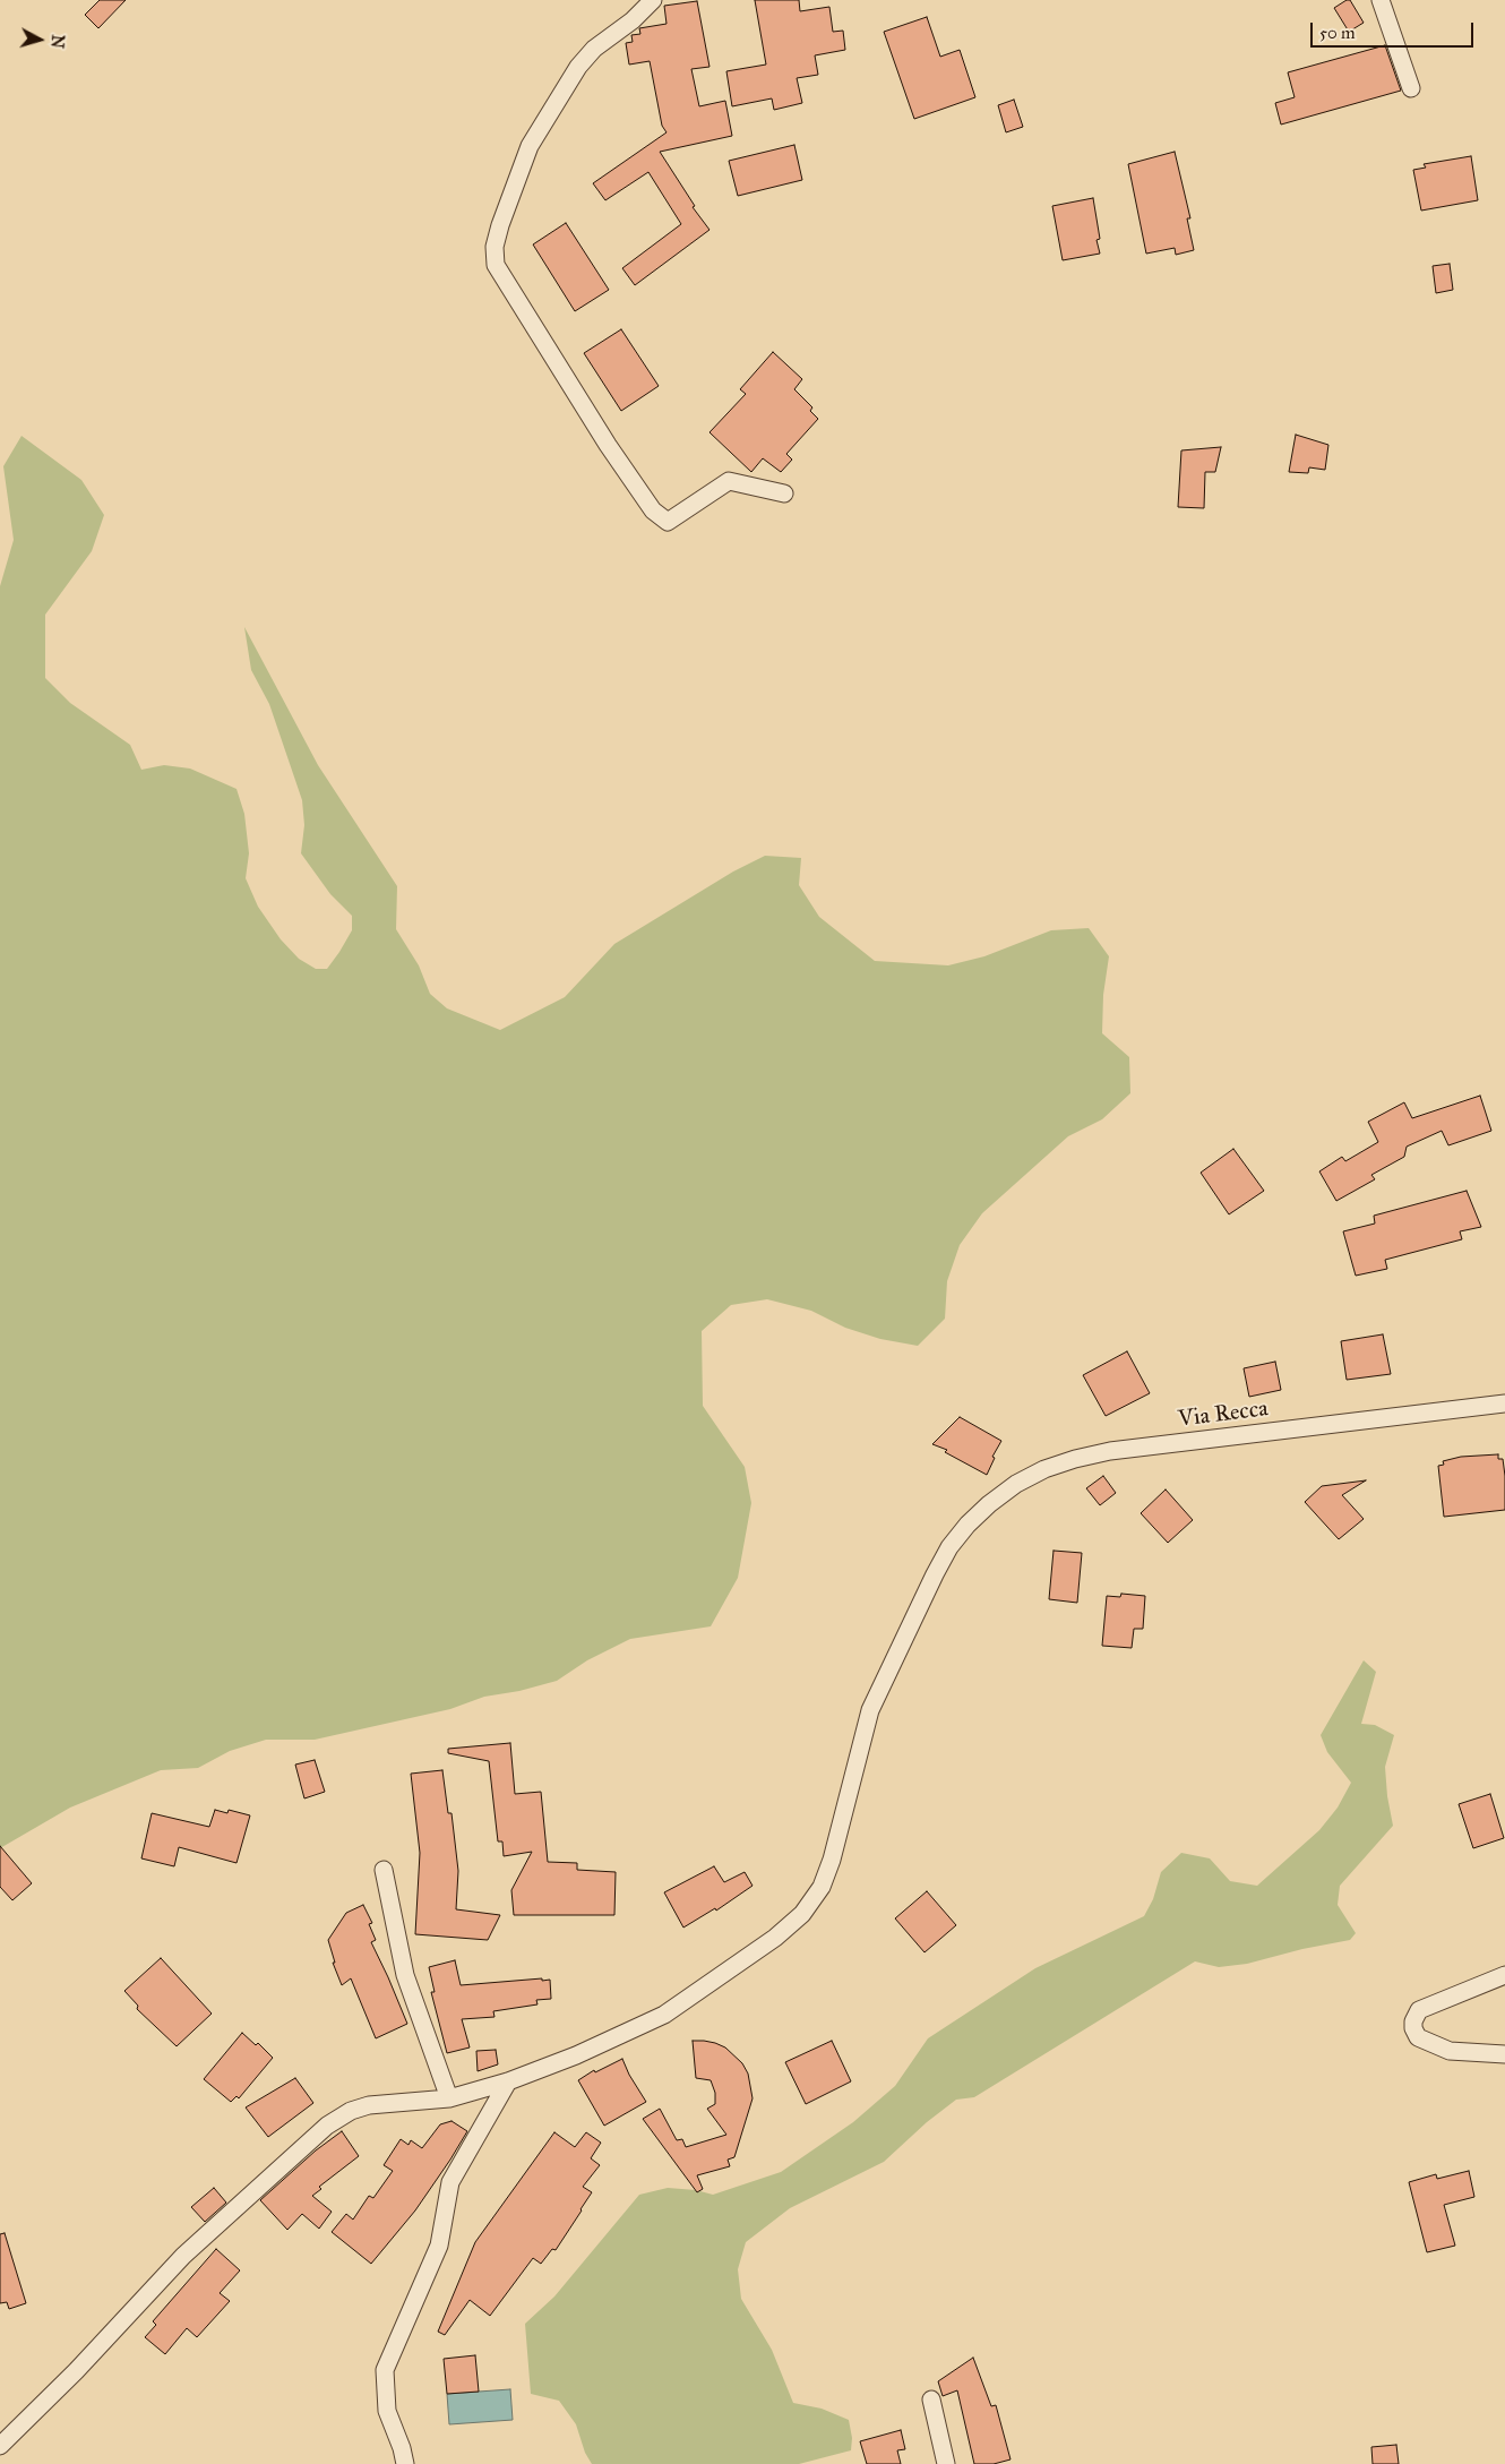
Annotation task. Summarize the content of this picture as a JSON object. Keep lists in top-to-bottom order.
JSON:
{
  "streets": {
    "street": ["Via Recca"]
  },
  "scale_bar": "50 m",
  "north": "right"
}
